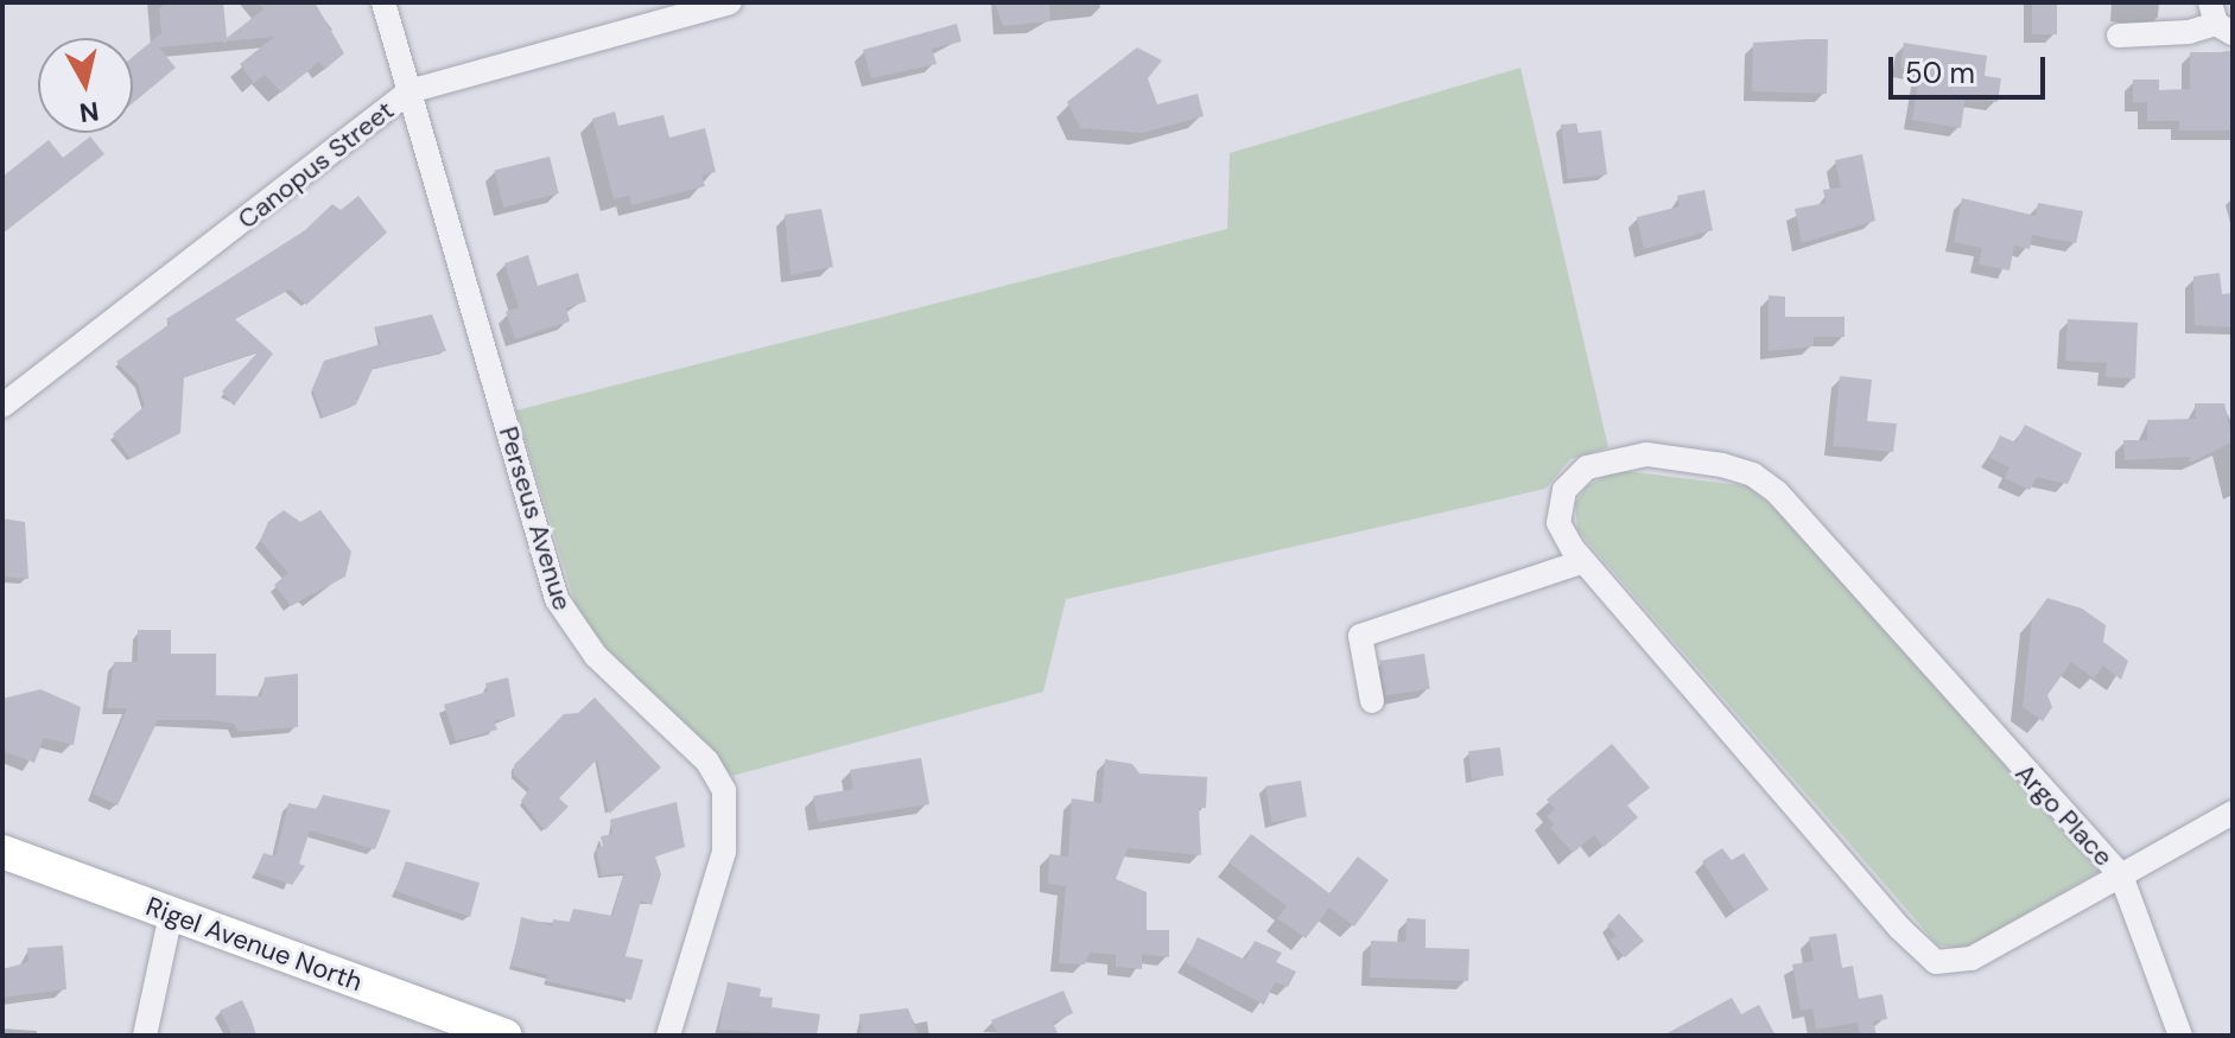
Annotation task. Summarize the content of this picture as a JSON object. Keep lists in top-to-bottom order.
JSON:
{
  "streets": {
    "main road": ["Rigel Avenue North"],
    "street": ["Canopus Street", "Perseus Avenue", "Argo Place"]
  },
  "crossings": [
    ["Canopus Street", "Perseus Avenue"]
  ],
  "scale_bar": "50 m",
  "north": "bottom"
}
